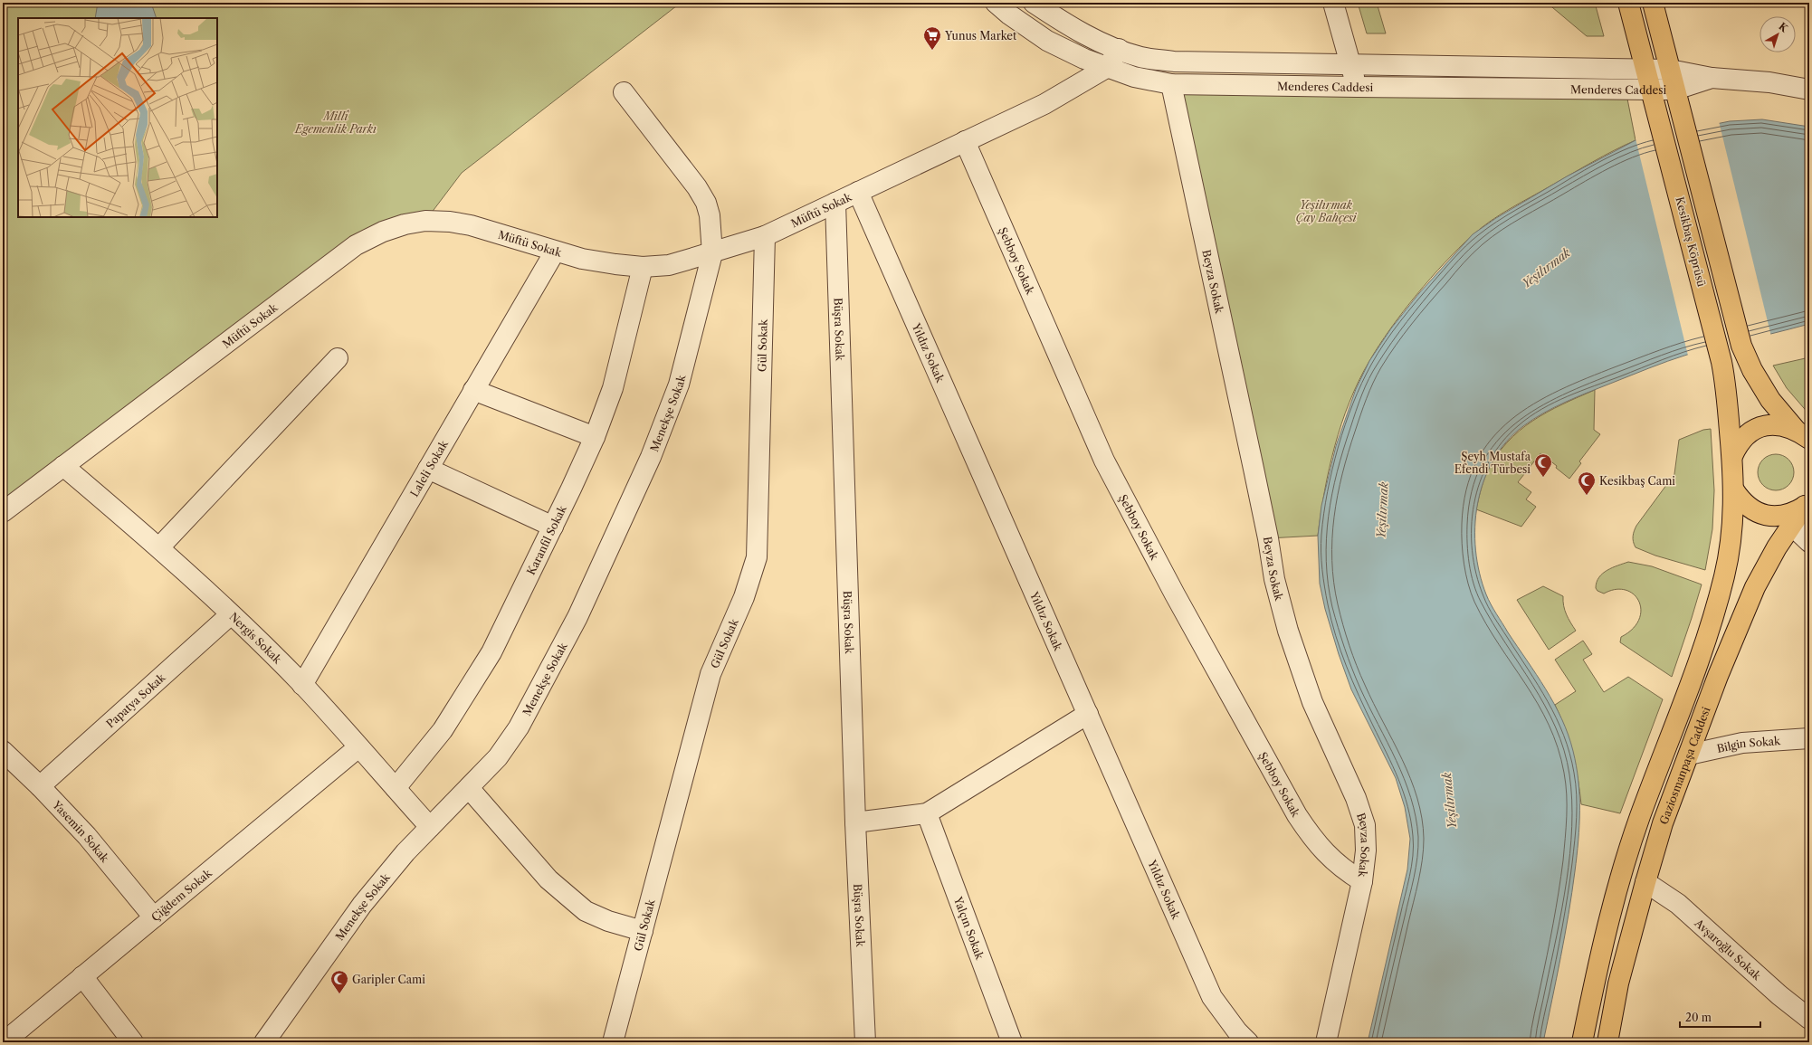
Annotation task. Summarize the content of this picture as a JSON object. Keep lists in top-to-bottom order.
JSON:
{
  "streets": {
    "main road": ["Kesikbaş Köprüsü", "Gaziosmanpaşa Caddesi"],
    "street": [
      "Menderes Caddesi",
      "Müftü Sokak",
      "Şebboy Sokak",
      "Beyza Sokak",
      "Büşra Sokak",
      "Gül Sokak",
      "Yıldız Sokak",
      "Menekşe Sokak",
      "Laleli Sokak",
      "Karanfil Sokak",
      "Nergis Sokak",
      "Papatya Sokak",
      "Bilgin Sokak",
      "Yasemin Sokak",
      "Çiğdem Sokak",
      "Yalçın Sokak",
      "Avşaroğlu Sokak"
    ]
  },
  "crossings": [
    ["Menderes Caddesi", "Müftü Sokak"],
    ["Menderes Caddesi", "Kesikbaş Köprüsü"],
    ["Menderes Caddesi", "Beyza Sokak"],
    ["Müftü Sokak", "Şebboy Sokak"],
    ["Müftü Sokak", "Büşra Sokak"],
    ["Müftü Sokak", "Gül Sokak"],
    ["Müftü Sokak", "Yıldız Sokak"],
    ["Müftü Sokak", "Menekşe Sokak"],
    ["Müftü Sokak", "Laleli Sokak"],
    ["Müftü Sokak", "Karanfil Sokak"],
    ["Müftü Sokak", "Nergis Sokak"],
    ["Şebboy Sokak", "Beyza Sokak"],
    ["Menekşe Sokak", "Nergis Sokak"],
    ["Laleli Sokak", "Nergis Sokak"],
    ["Karanfil Sokak", "Nergis Sokak"],
    ["Nergis Sokak", "Papatya Sokak"],
    ["Nergis Sokak", "Çiğdem Sokak"],
    ["Papatya Sokak", "Yasemin Sokak"],
    ["Bilgin Sokak", "Gaziosmanpaşa Caddesi"],
    ["Gaziosmanpaşa Caddesi", "Avşaroğlu Sokak"],
    ["Yasemin Sokak", "Çiğdem Sokak"]
  ],
  "water": ["Yeşilırmak"],
  "parks": ["Millî Egemenlik Parkı", "Yeşilırmak Çay Bahçesi"],
  "places": {
    "supermarket": ["Yunus Market"],
    "mosque": ["Şeyh Mustafa Efendi Türbesi", "Kesikbaş Cami", "Garipler Cami"]
  },
  "scale_bar": "20 m",
  "north": "top right"
}
